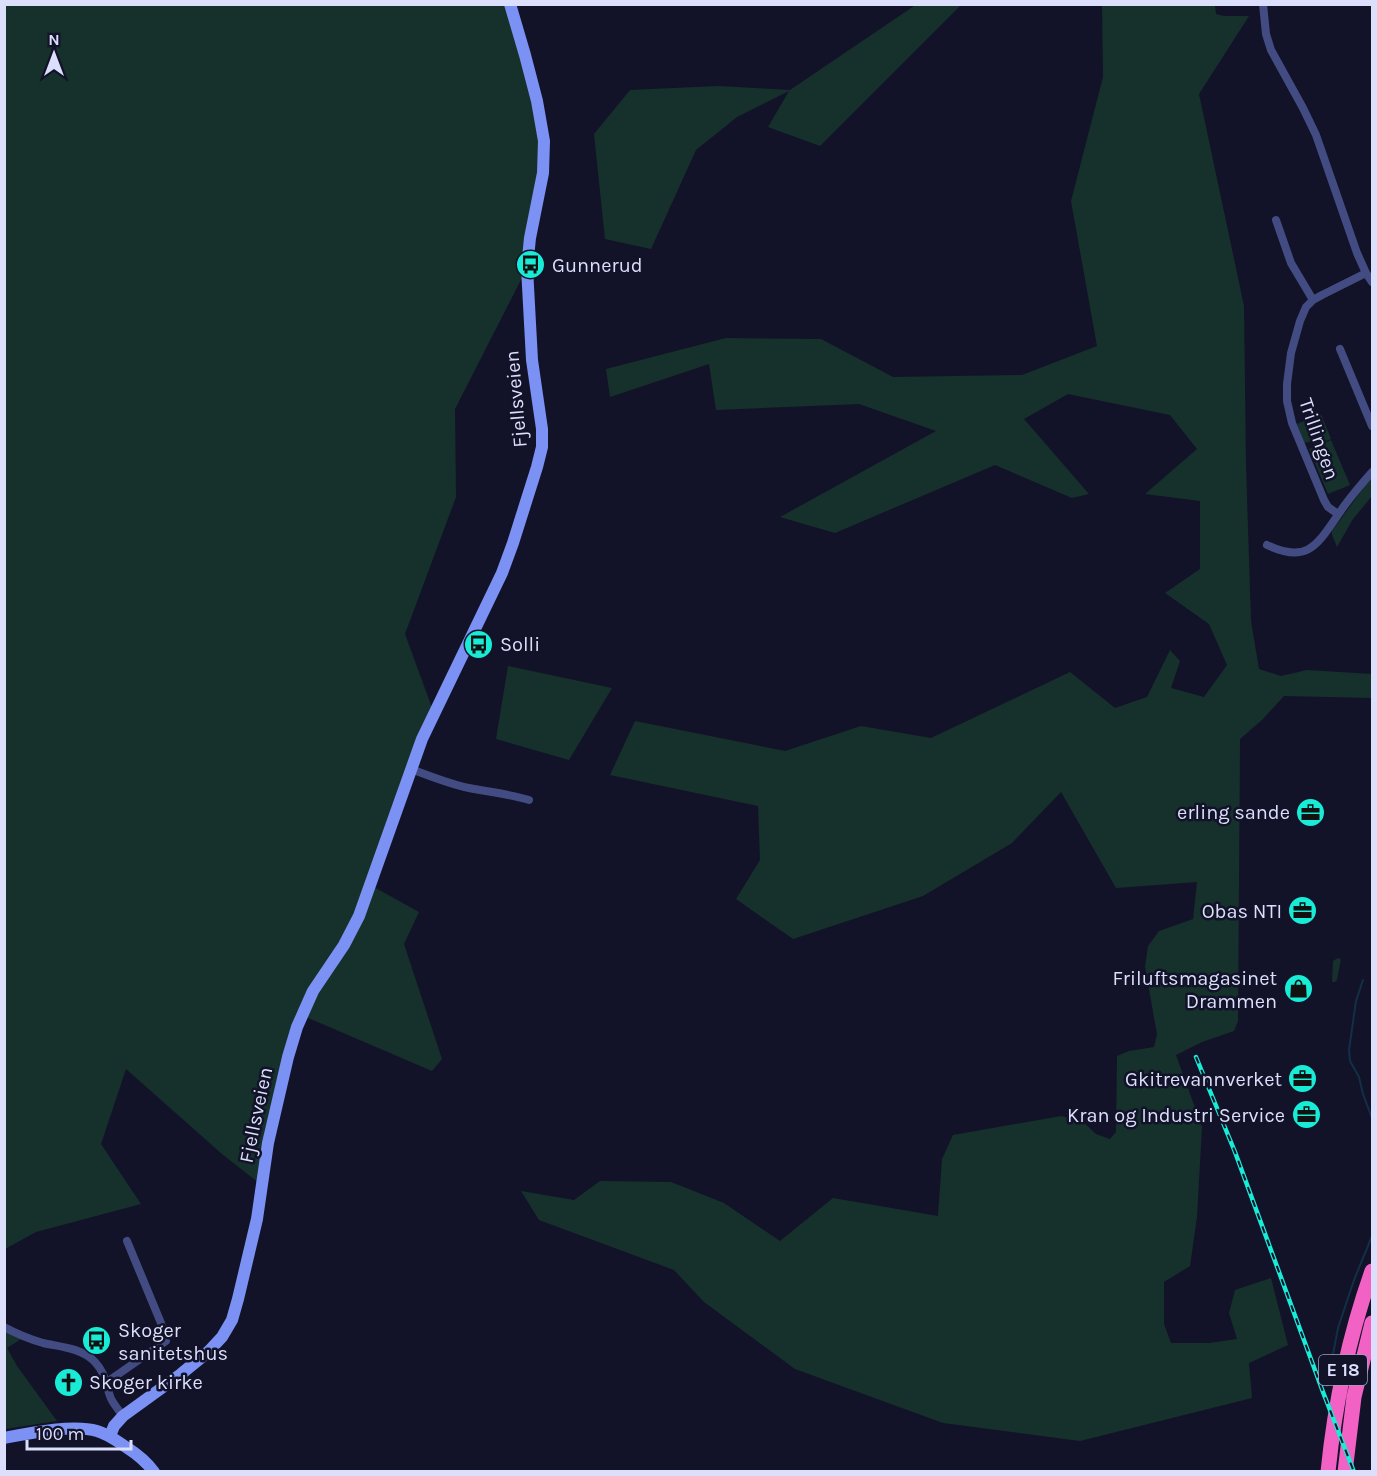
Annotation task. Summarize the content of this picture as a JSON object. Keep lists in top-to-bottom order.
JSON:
{
  "streets": {
    "highway": ["E 18"],
    "main road": ["Fjellsveien"],
    "street": ["Trillingen"]
  },
  "places": {
    "bus stop": ["Gunnerud", "Solli", "Skoger sanitetshus"],
    "office": [
      "erling sande",
      "Obas NTI",
      "Gkitrevannverket",
      "Kran og Industri Service"
    ],
    "shop": ["Friluftsmagasinet Drammen"],
    "church": ["Skoger kirke"]
  },
  "scale_bar": "100 m",
  "north": "top"
}
